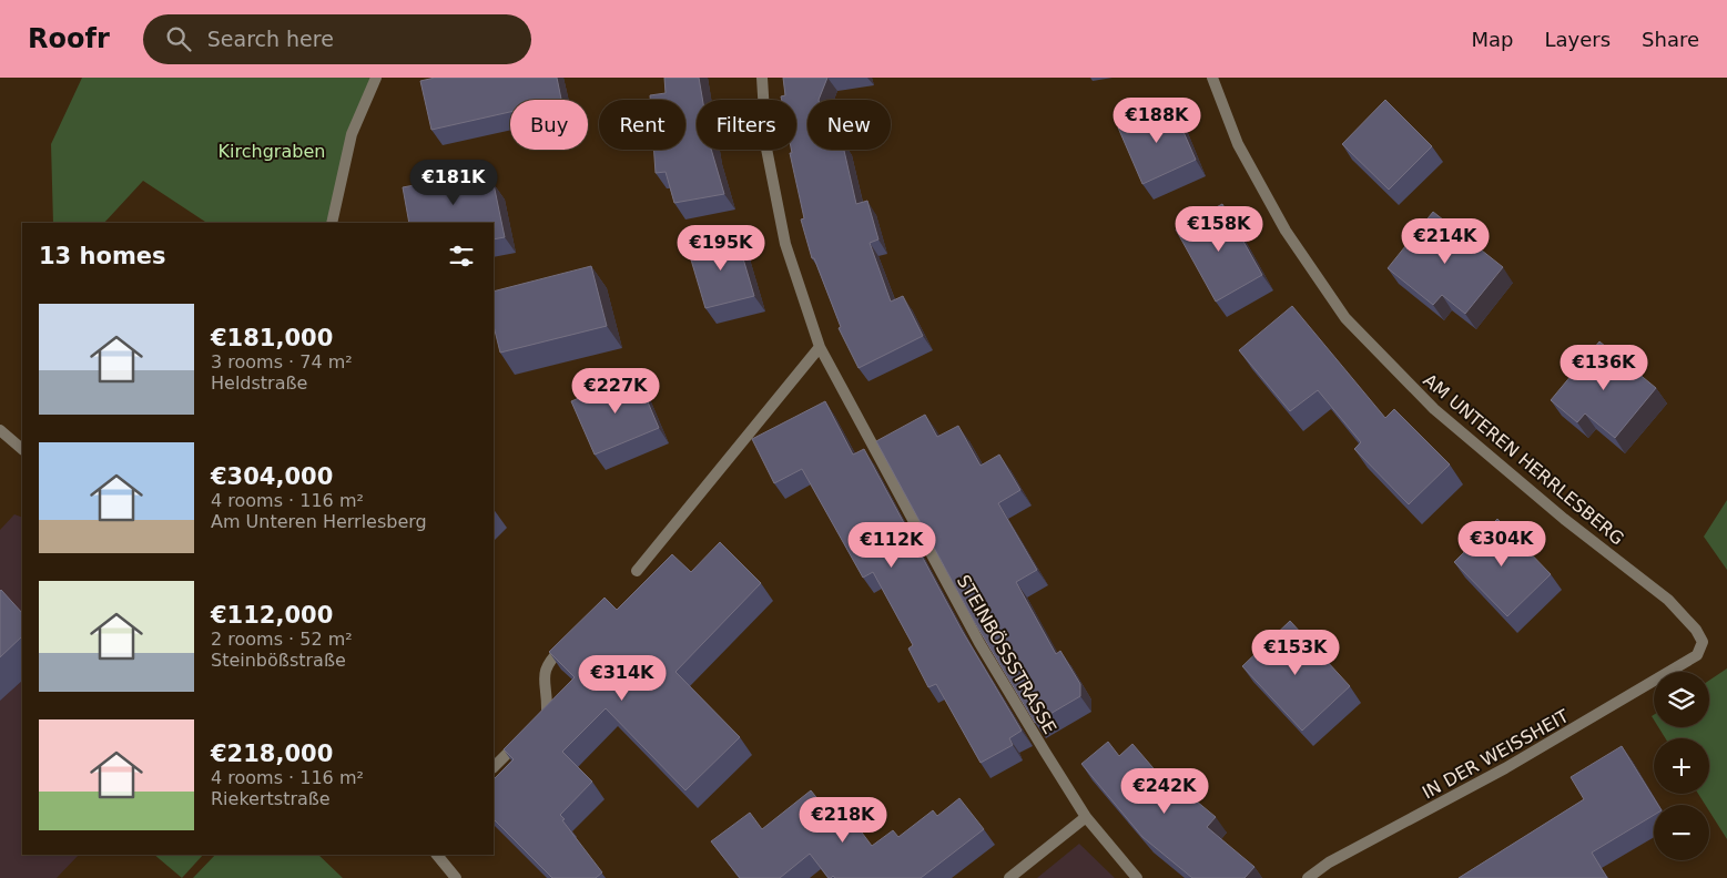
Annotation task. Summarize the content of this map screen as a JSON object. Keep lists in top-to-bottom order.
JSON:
{
  "streets": {
    "street": ["AM UNTEREN HERRLESBERG", "STEINBÖSSSTRASSE", "IN DER WEISSHEIT"]
  },
  "crossings": [
    ["AM UNTEREN HERRLESBERG", "IN DER WEISSHEIT"]
  ],
  "parks": ["Kirchgraben"],
  "page": {
    "header": "Roofr",
    "search": "Search here",
    "nav": ["Map", "Layers", "Share"],
    "price": [
      "€188K",
      "€181K",
      "€158K",
      "€214K",
      "€195K",
      "€136K",
      "€227K",
      "€304K",
      "€112K",
      "€153K",
      "€314K",
      "€242K",
      "€218K"
    ],
    "chip": [
      "Buy",
      "Rent",
      "Filters",
      "New"
    ],
    "heading": "13 homes",
    "list": [
      {
        "name": "€181,000",
        "note": "3 rooms · 74 m² · Heldstraße"
      },
      {
        "name": "€304,000",
        "note": "4 rooms · 116 m² · Am Unteren Herrlesberg"
      },
      {
        "name": "€112,000",
        "note": "2 rooms · 52 m² · Steinbößstraße"
      },
      {
        "name": "€218,000",
        "note": "4 rooms · 116 m² · Riekertstraße"
      }
    ],
    "map_buttons": ["+", "−"]
  }
}
